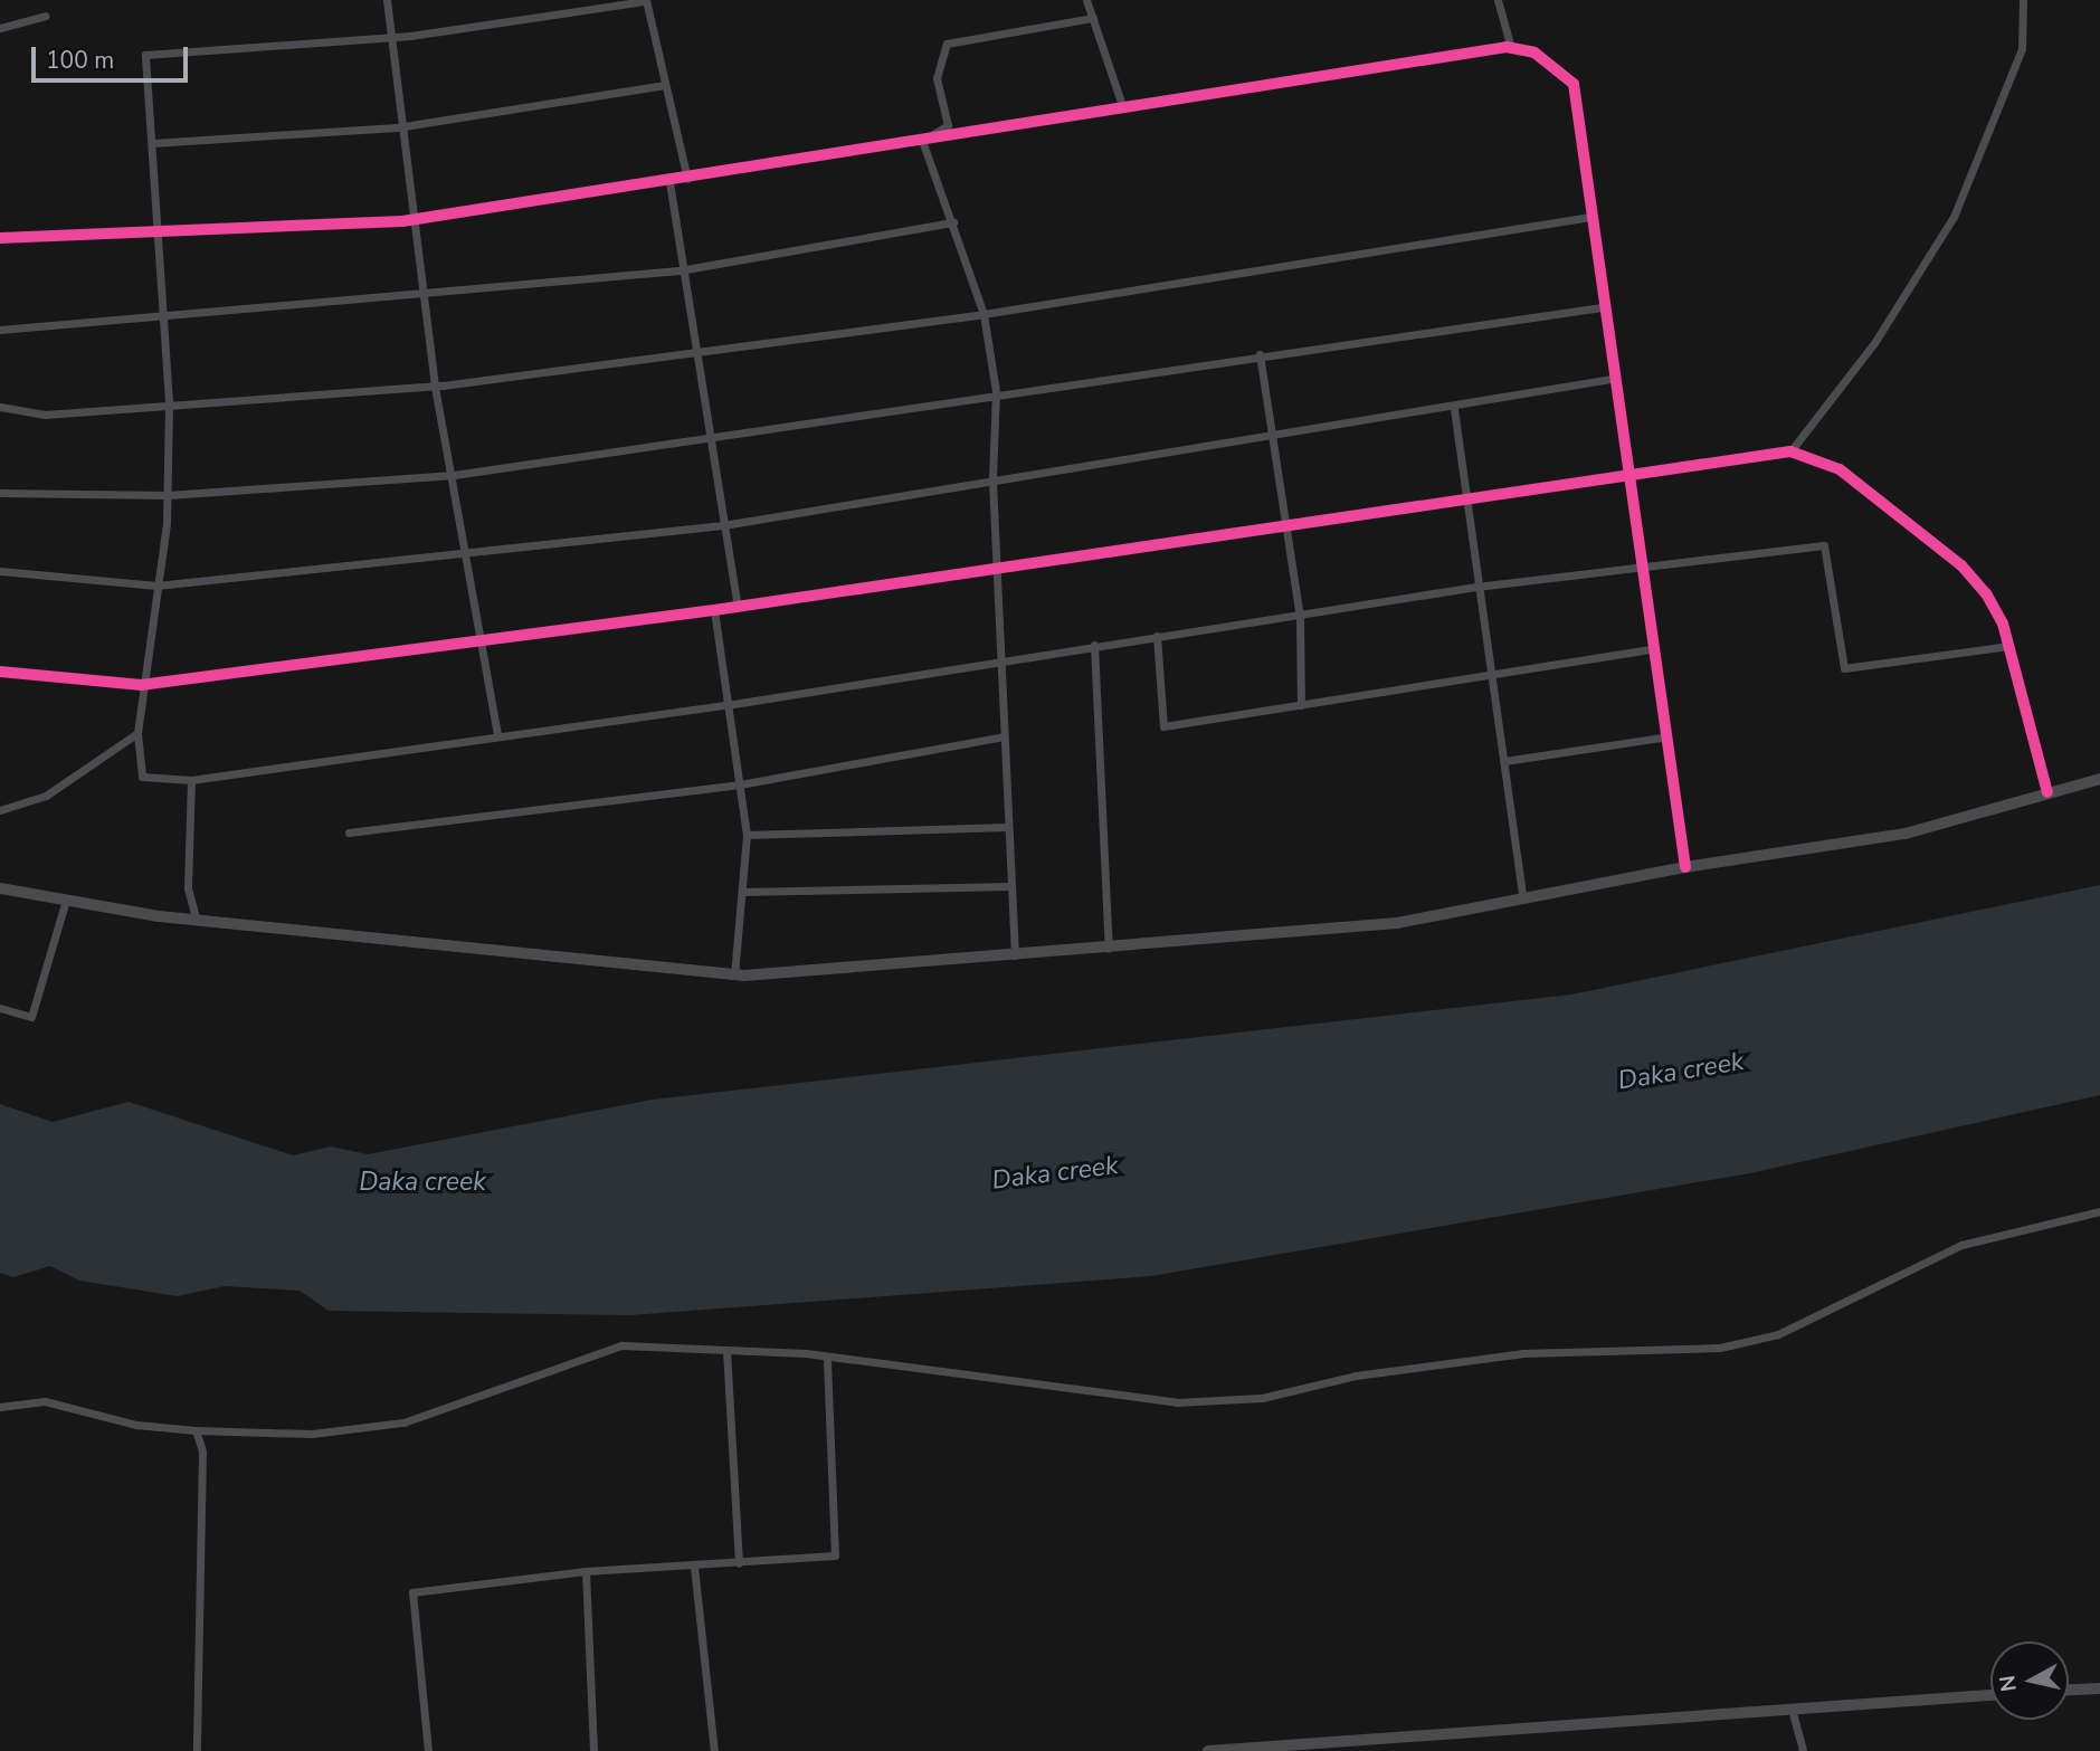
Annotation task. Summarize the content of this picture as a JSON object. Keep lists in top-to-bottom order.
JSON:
{
  "water": ["Daka creek"],
  "scale_bar": "100 m",
  "north": "left"
}
